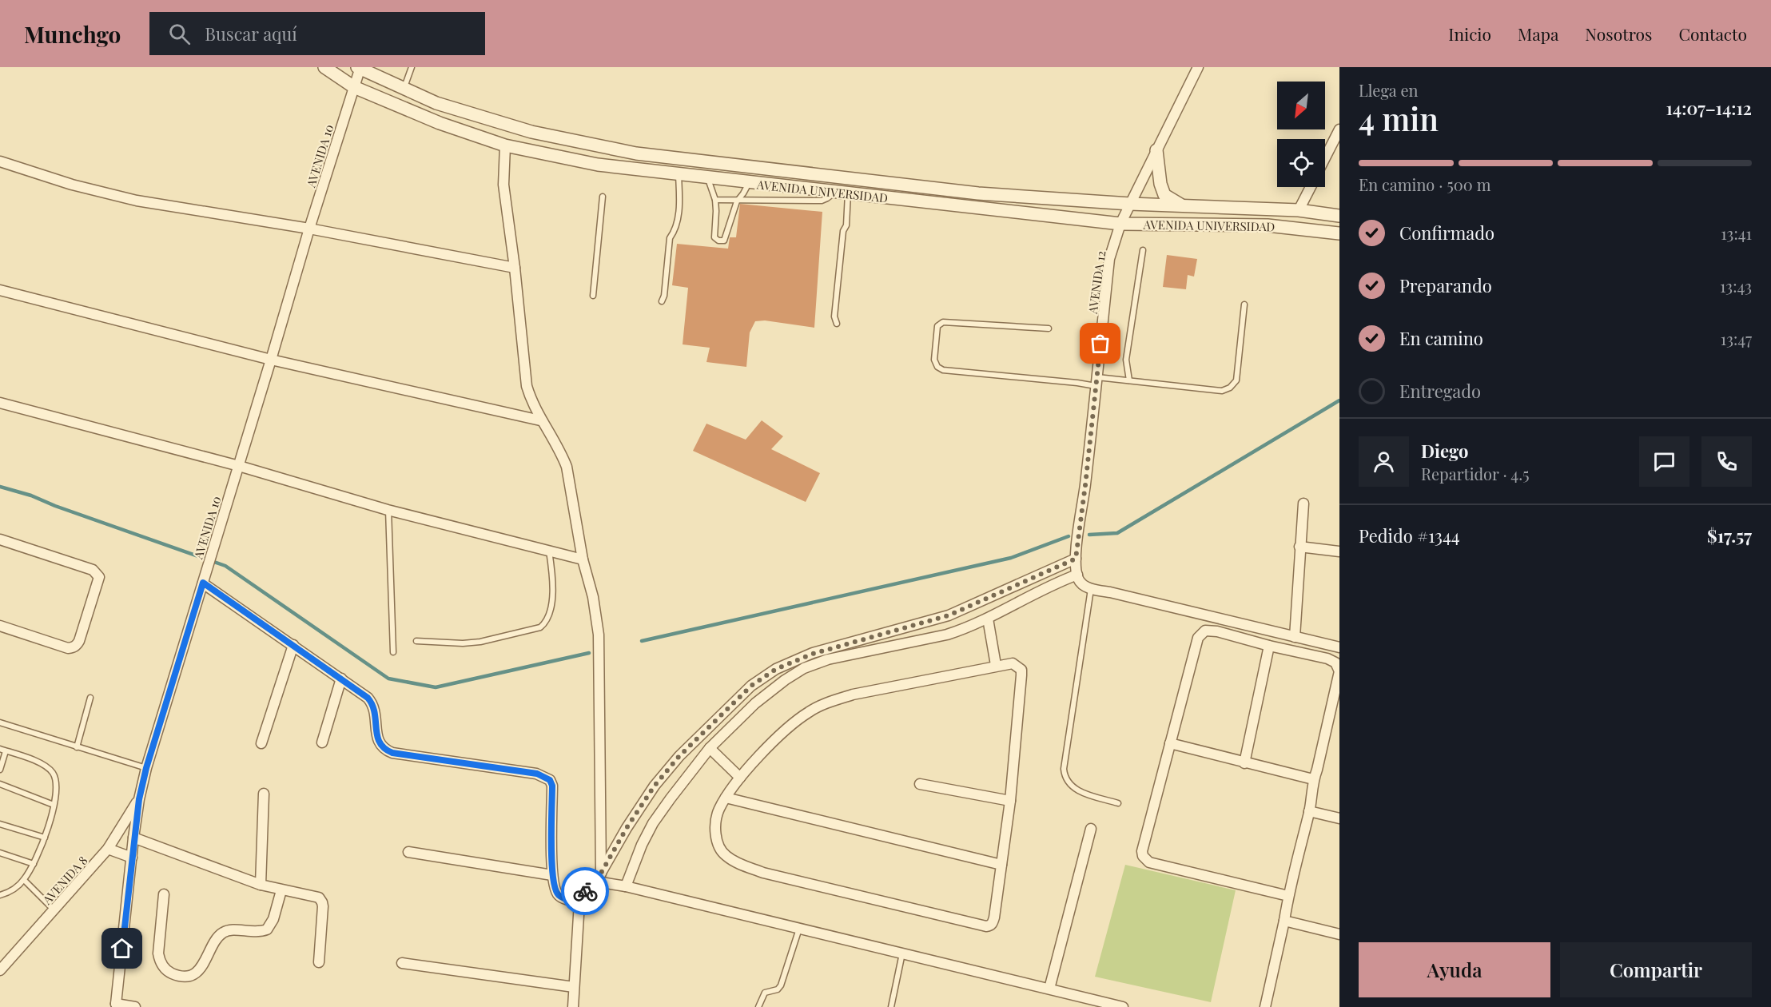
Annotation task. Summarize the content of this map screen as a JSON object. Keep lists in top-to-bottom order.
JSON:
{
  "streets": {
    "street": [
      "AVENIDA 10",
      "AVENIDA UNIVERSIDAD",
      "AVENIDA 12",
      "AVENIDA 8"
    ]
  },
  "crossings": [
    ["AVENIDA 10", "AVENIDA UNIVERSIDAD"],
    ["AVENIDA 10", "AVENIDA 8"],
    ["AVENIDA UNIVERSIDAD", "AVENIDA 12"]
  ],
  "north": "bottom left",
  "page": {
    "header": "Munchgo",
    "search": "Buscar aquí",
    "nav": [
      "Inicio",
      "Mapa",
      "Nosotros",
      "Contacto"
    ],
    "heading": ["4 min", "Llega en", "14:07–14:12"],
    "panel": [
      "Diego",
      "Repartidor · 4.5",
      "Pedido #1344",
      "$17.57"
    ],
    "bar": "En camino · 500 m",
    "list": [
      ["Confirmado", "13:41"],
      ["Preparando", "13:43"],
      ["En camino", "13:47"],
      "Entregado"
    ],
    "buttons": ["Ayuda", "Compartir"]
  }
}
